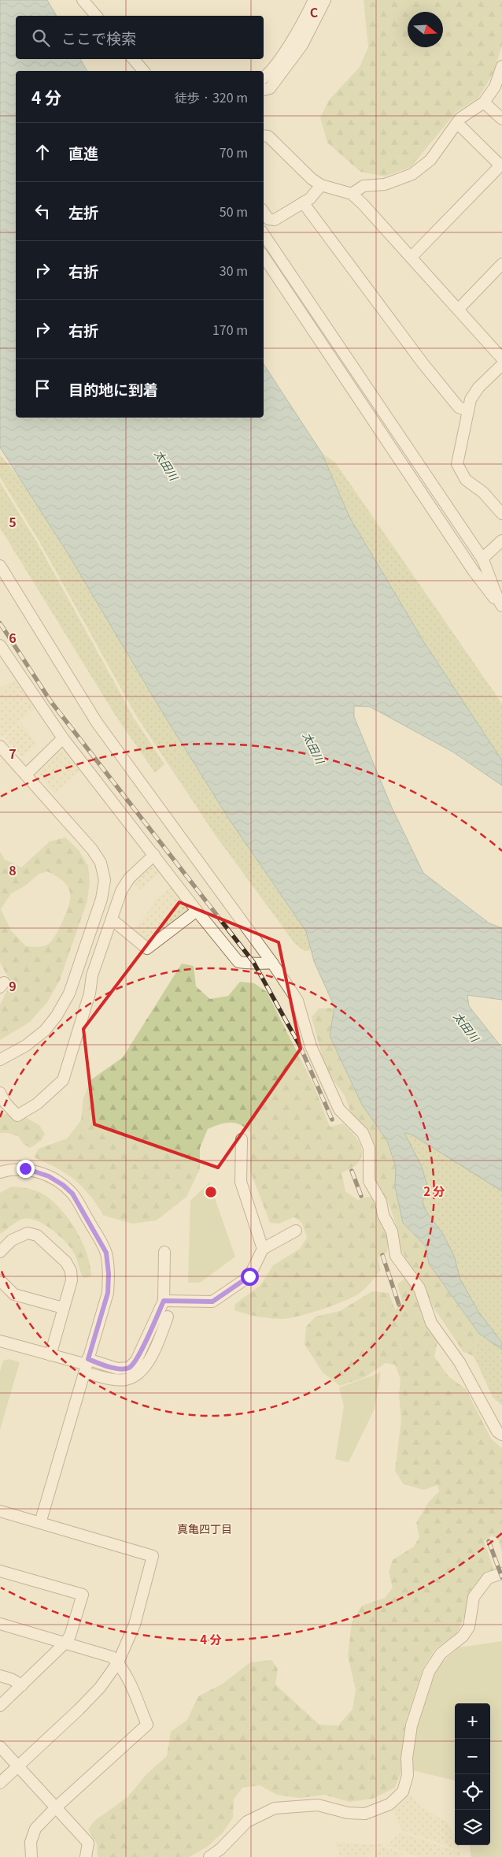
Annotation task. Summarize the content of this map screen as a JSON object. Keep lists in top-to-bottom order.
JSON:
{
  "districts": ["真亀四丁目"],
  "water": ["太田川"],
  "north": "right",
  "page": {
    "search": "ここで検索",
    "heading": ["4 分", "徒歩 · 320 m"],
    "list": [
      ["直進", "70 m"],
      ["左折", "50 m"],
      ["右折", "30 m"],
      ["右折", "170 m"],
      "目的地に到着"
    ],
    "map_buttons": ["+", "−"]
  },
  "grid": {
    "columns": ["C"],
    "rows": [
      "5",
      "6",
      "7",
      "8",
      "9"
    ]
  },
  "rings": ["2 分", "4 分"]
}
